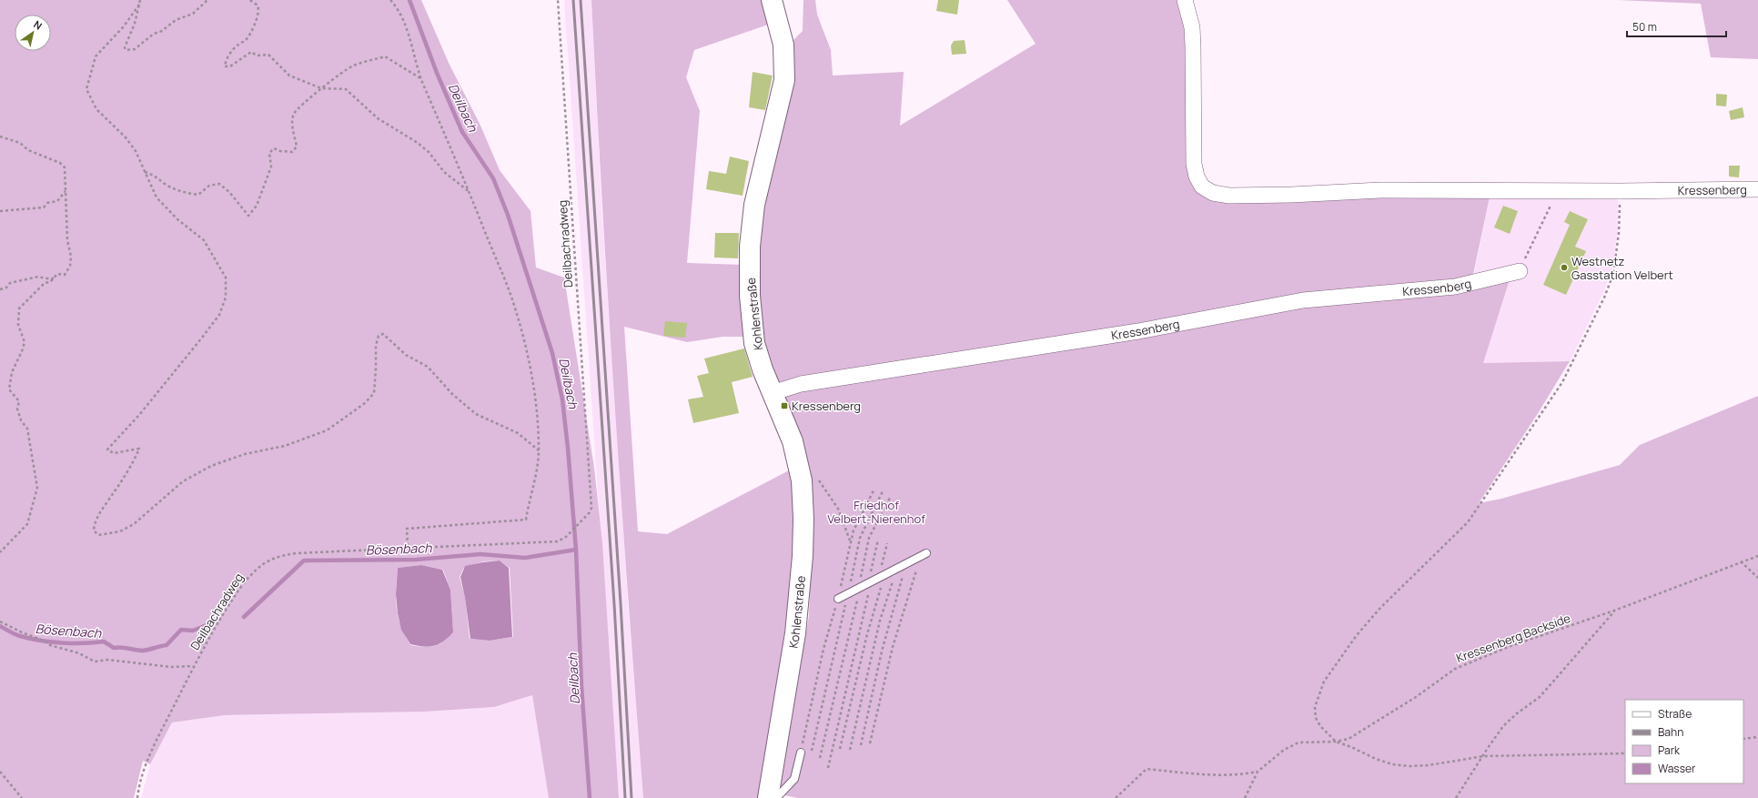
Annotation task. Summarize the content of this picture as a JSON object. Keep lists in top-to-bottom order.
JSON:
{
  "streets": {
    "main road": ["Kohlenstraße"],
    "street": ["Kressenberg"],
    "path": ["Deilbachradweg", "Kressenberg Backside"]
  },
  "crossings": [
    ["Kressenberg", "Kohlenstraße"]
  ],
  "water": ["Deilbach", "Bösenbach"],
  "parks": ["Friedhof Velbert-Nierenhof"],
  "places": {
    "other": ["Westnetz Gasstation Velbert"],
    "transit": ["Kressenberg"]
  },
  "legend": [
    "Straße",
    "Bahn",
    "Park",
    "Wasser"
  ],
  "scale_bar": "50 m",
  "north": "top right"
}
